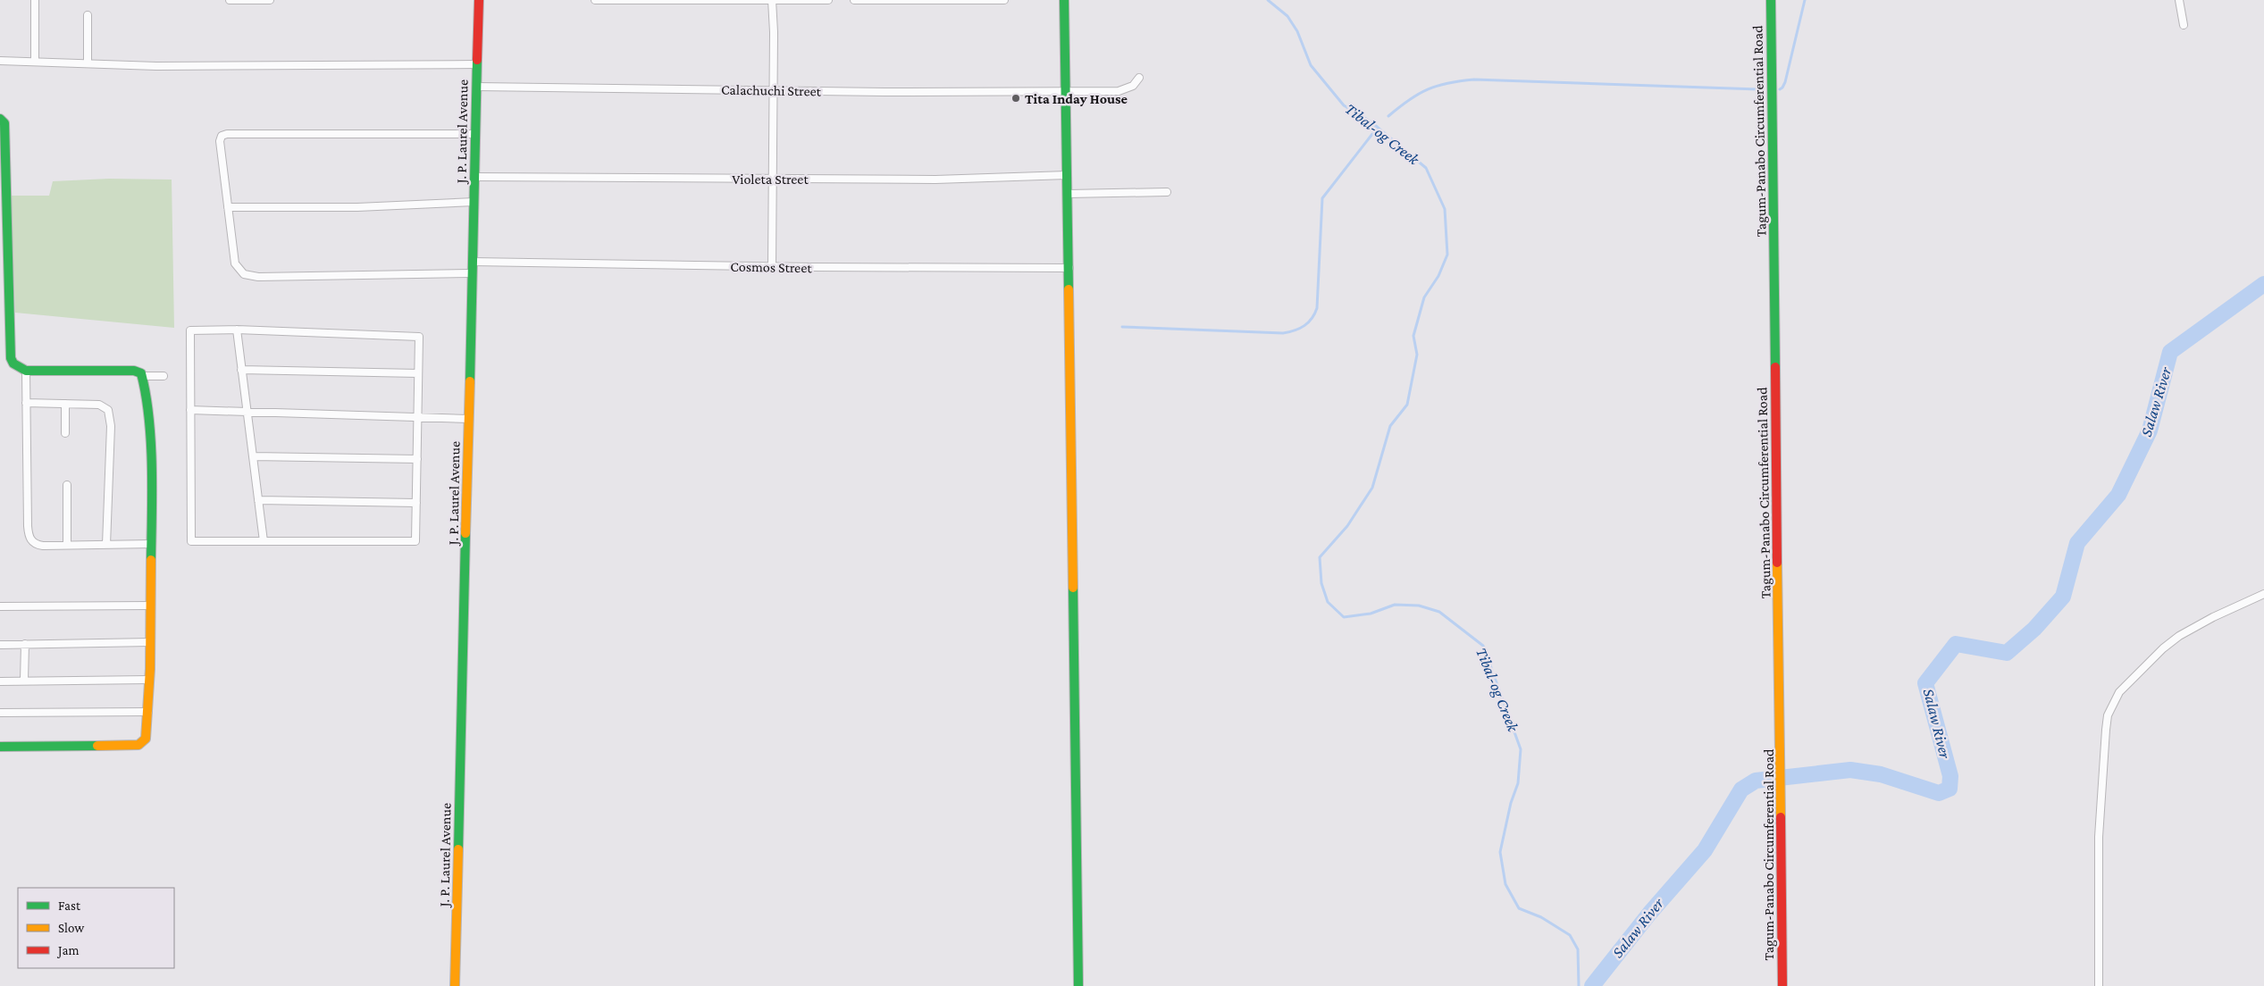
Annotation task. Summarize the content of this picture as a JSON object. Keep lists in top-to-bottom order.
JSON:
{
  "streets": {
    "street": [
      "Calachuchi Street",
      "J. P. Laurel Avenue",
      "Tagum-Panabo Circumferential Road",
      "Violeta Street",
      "Cosmos Street"
    ]
  },
  "crossings": [
    ["Calachuchi Street", "J. P. Laurel Avenue"],
    ["J. P. Laurel Avenue", "Violeta Street"],
    ["J. P. Laurel Avenue", "Cosmos Street"]
  ],
  "water": ["Tibal-og Creek", "Salaw River"],
  "places": ["Tita Inday House"],
  "legend": ["Fast", "Slow", "Jam"]
}
